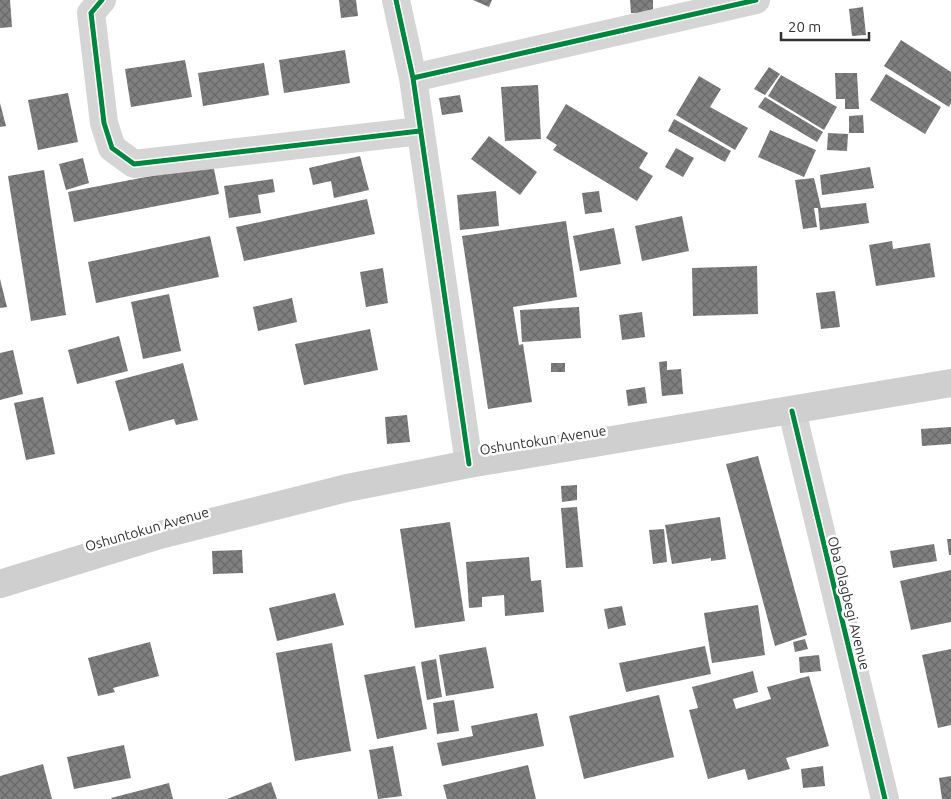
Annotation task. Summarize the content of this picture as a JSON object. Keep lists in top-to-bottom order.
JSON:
{
  "streets": {
    "main road": ["Oshuntokun Avenue"],
    "street": ["Oba Olagbegi Avenue"]
  },
  "crossings": [
    ["Oshuntokun Avenue", "Oba Olagbegi Avenue"]
  ],
  "scale_bar": "20 m"
}
